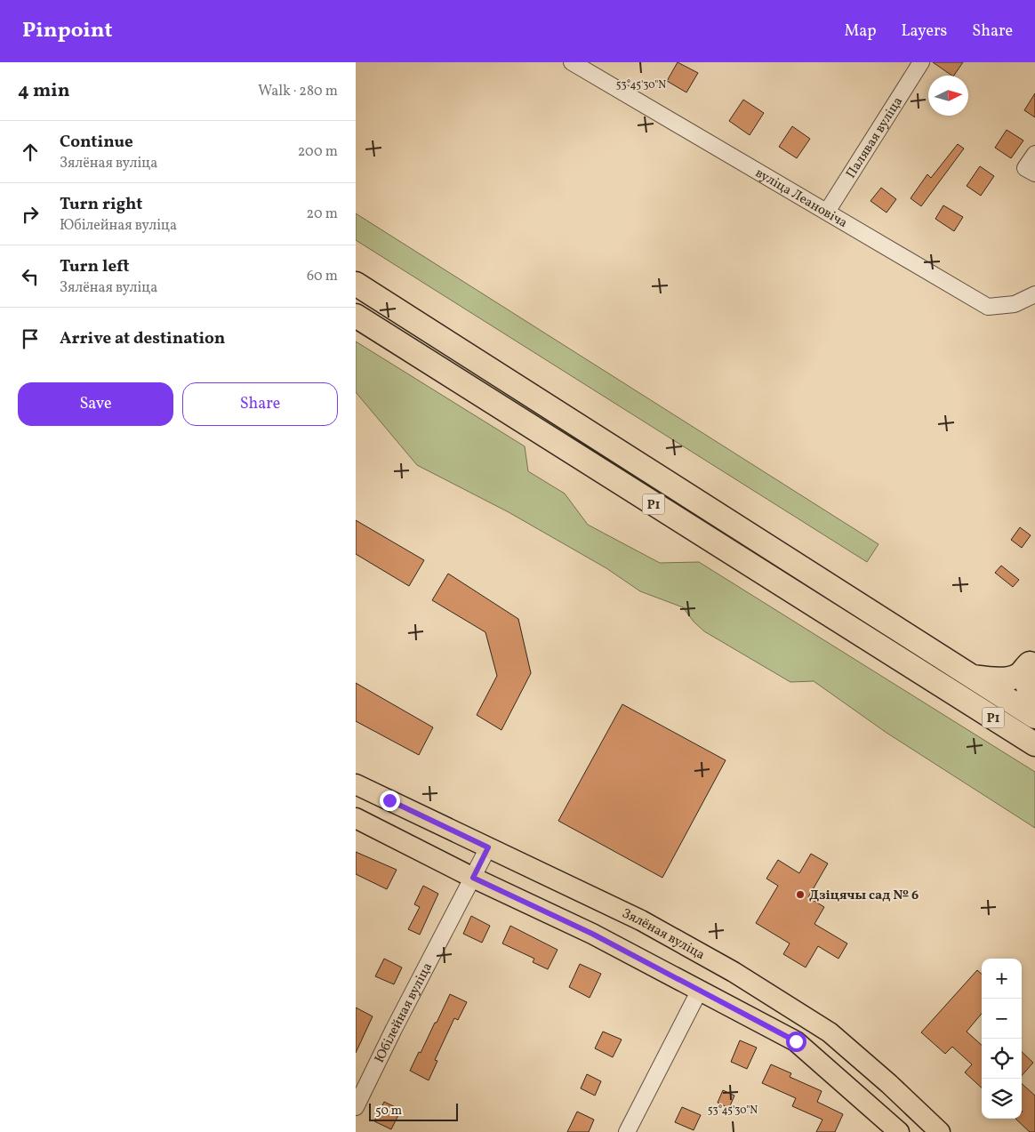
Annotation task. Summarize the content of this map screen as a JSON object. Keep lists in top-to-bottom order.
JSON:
{
  "streets": {
    "highway": ["Р1"],
    "main road": ["Зялёная вуліца"],
    "street": ["Палявая вуліца", "вуліца Леановіча", "Юбілейная вуліца"]
  },
  "crossings": [
    ["Палявая вуліца", "вуліца Леановіча"],
    ["Зялёная вуліца", "Юбілейная вуліца"]
  ],
  "places": ["Дзіцячы сад № 6"],
  "scale_bar": "50 m",
  "north": "right",
  "page": {
    "header": "Pinpoint",
    "nav": ["Map", "Layers", "Share"],
    "heading": ["4 min", "Walk · 280 m"],
    "list": [
      ["Continue", "Зялёная вуліца", "200 m"],
      ["Turn right", "Юбілейная вуліца", "20 m"],
      ["Turn left", "Зялёная вуліца", "60 m"],
      "Arrive at destination"
    ],
    "buttons": ["Save", "Share"],
    "map_buttons": ["+", "−"],
    "scale": "50 m"
  },
  "coordinates": ["53°45'30\"N"]
}
